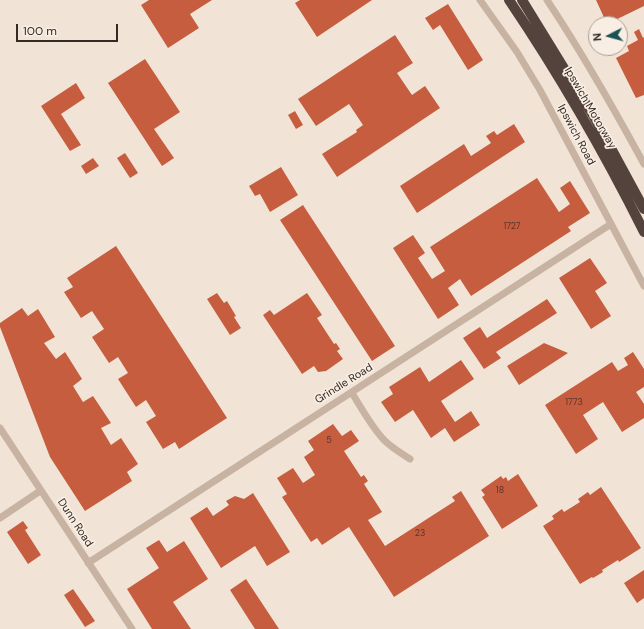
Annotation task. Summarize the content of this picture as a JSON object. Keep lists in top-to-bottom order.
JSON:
{
  "streets": {
    "highway": ["Ipswich Motorway"],
    "street": ["Ipswich Road", "Grindle Road", "Dunn Road"]
  },
  "crossings": [
    ["Ipswich Road", "Grindle Road"],
    ["Grindle Road", "Dunn Road"]
  ],
  "house_numbers": [
    "1727",
    "1773",
    "5",
    "18",
    "23"
  ],
  "scale_bar": "100 m",
  "north": "left"
}
